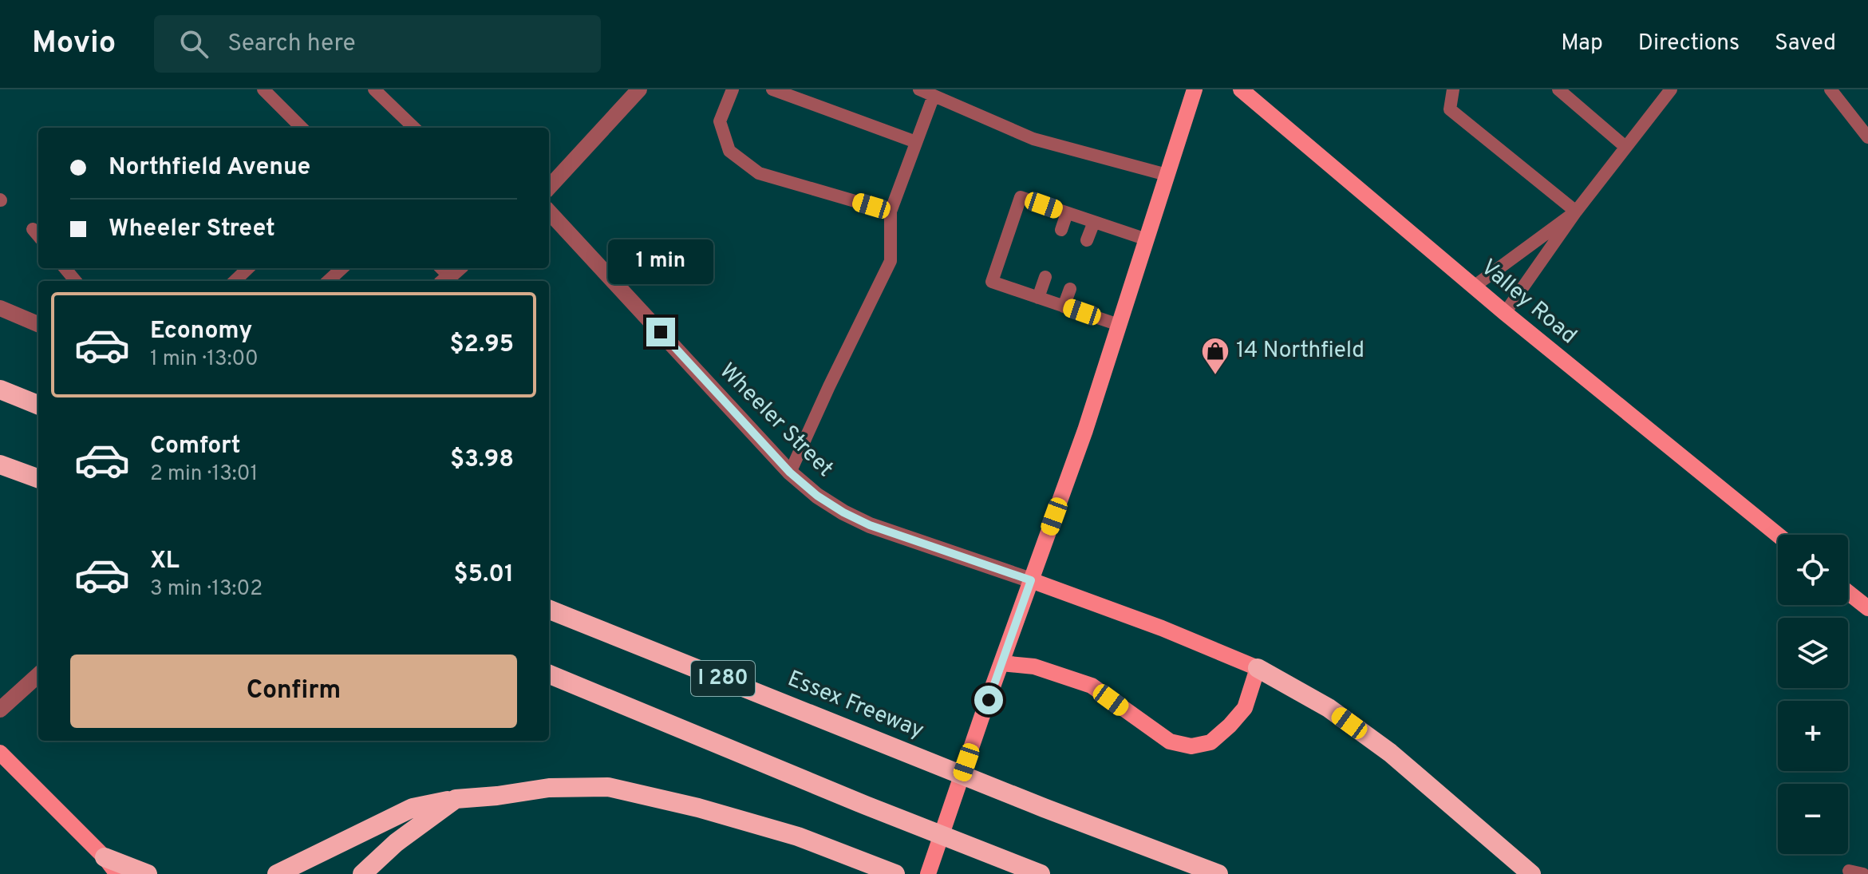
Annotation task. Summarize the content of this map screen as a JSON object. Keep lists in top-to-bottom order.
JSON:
{
  "streets": {
    "highway": ["I 280", "Essex Freeway"],
    "main road": ["Valley Road"],
    "street": ["Wheeler Street"]
  },
  "places": {
    "shop": ["14 Northfield"]
  },
  "page": {
    "header": "Movio",
    "search": "Search here",
    "nav": ["Map", "Directions", "Saved"],
    "banner": ["Northfield Avenue", "Wheeler Street"],
    "bubble": "1 min",
    "list": [
      {
        "name": "Economy",
        "note": "1 min · 13:00",
        "value": "$2.95"
      },
      {
        "name": "Comfort",
        "note": "2 min · 13:01",
        "value": "$3.98"
      },
      {
        "name": "XL",
        "note": "3 min · 13:02",
        "value": "$5.01"
      }
    ],
    "map_buttons": ["+", "−"],
    "buttons": "Confirm"
  }
}
